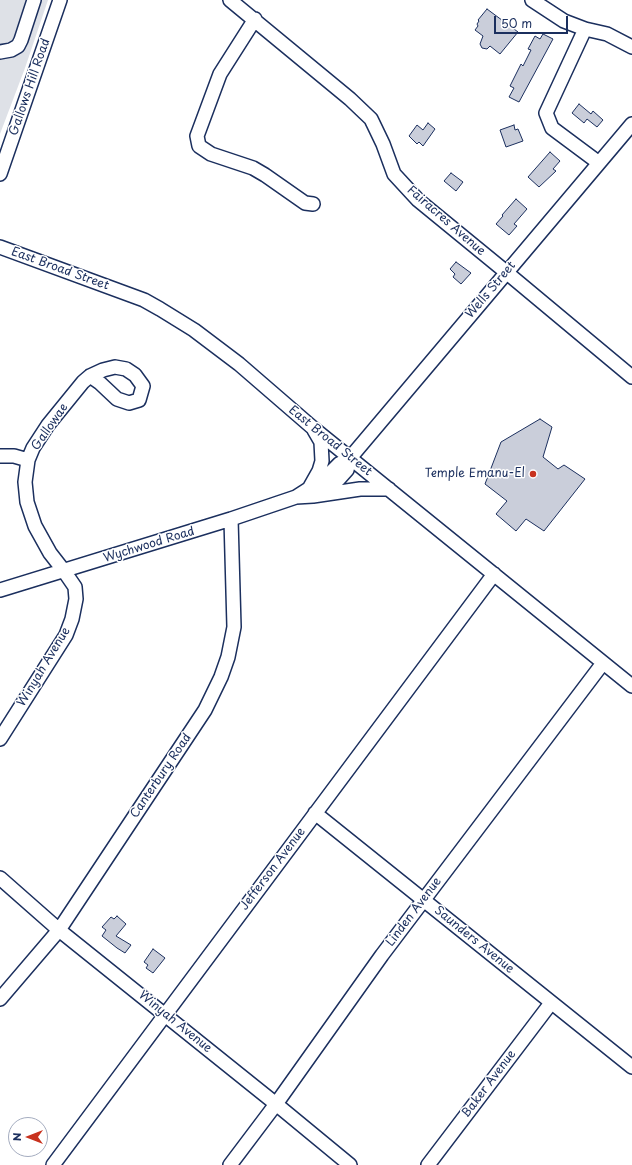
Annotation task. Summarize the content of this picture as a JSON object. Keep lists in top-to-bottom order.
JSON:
{
  "streets": {
    "street": [
      "Gallows Hill Road",
      "Fairacres Avenue",
      "East Broad Street",
      "Wells Street",
      "Gallowae",
      "Wychwood Road",
      "Winyah Avenue",
      "Canterbury Road",
      "Jefferson Avenue",
      "Linden Avenue",
      "Saunders Avenue",
      "Baker Avenue"
    ]
  },
  "crossings": [
    ["Fairacres Avenue", "Wells Street"],
    ["East Broad Street", "Wells Street"],
    ["East Broad Street", "Wychwood Road"],
    ["East Broad Street", "Jefferson Avenue"],
    ["East Broad Street", "Linden Avenue"],
    ["Wells Street", "Wychwood Road"],
    ["Gallowae", "Wychwood Road"],
    ["Gallowae", "Winyah Avenue"],
    ["Wychwood Road", "Winyah Avenue"],
    ["Wychwood Road", "Canterbury Road"],
    ["Winyah Avenue", "Canterbury Road"],
    ["Winyah Avenue", "Jefferson Avenue"],
    ["Winyah Avenue", "Linden Avenue"],
    ["Jefferson Avenue", "Saunders Avenue"],
    ["Linden Avenue", "Saunders Avenue"],
    ["Saunders Avenue", "Baker Avenue"]
  ],
  "places": ["Temple Emanu-El"],
  "scale_bar": "50 m",
  "north": "left"
}
